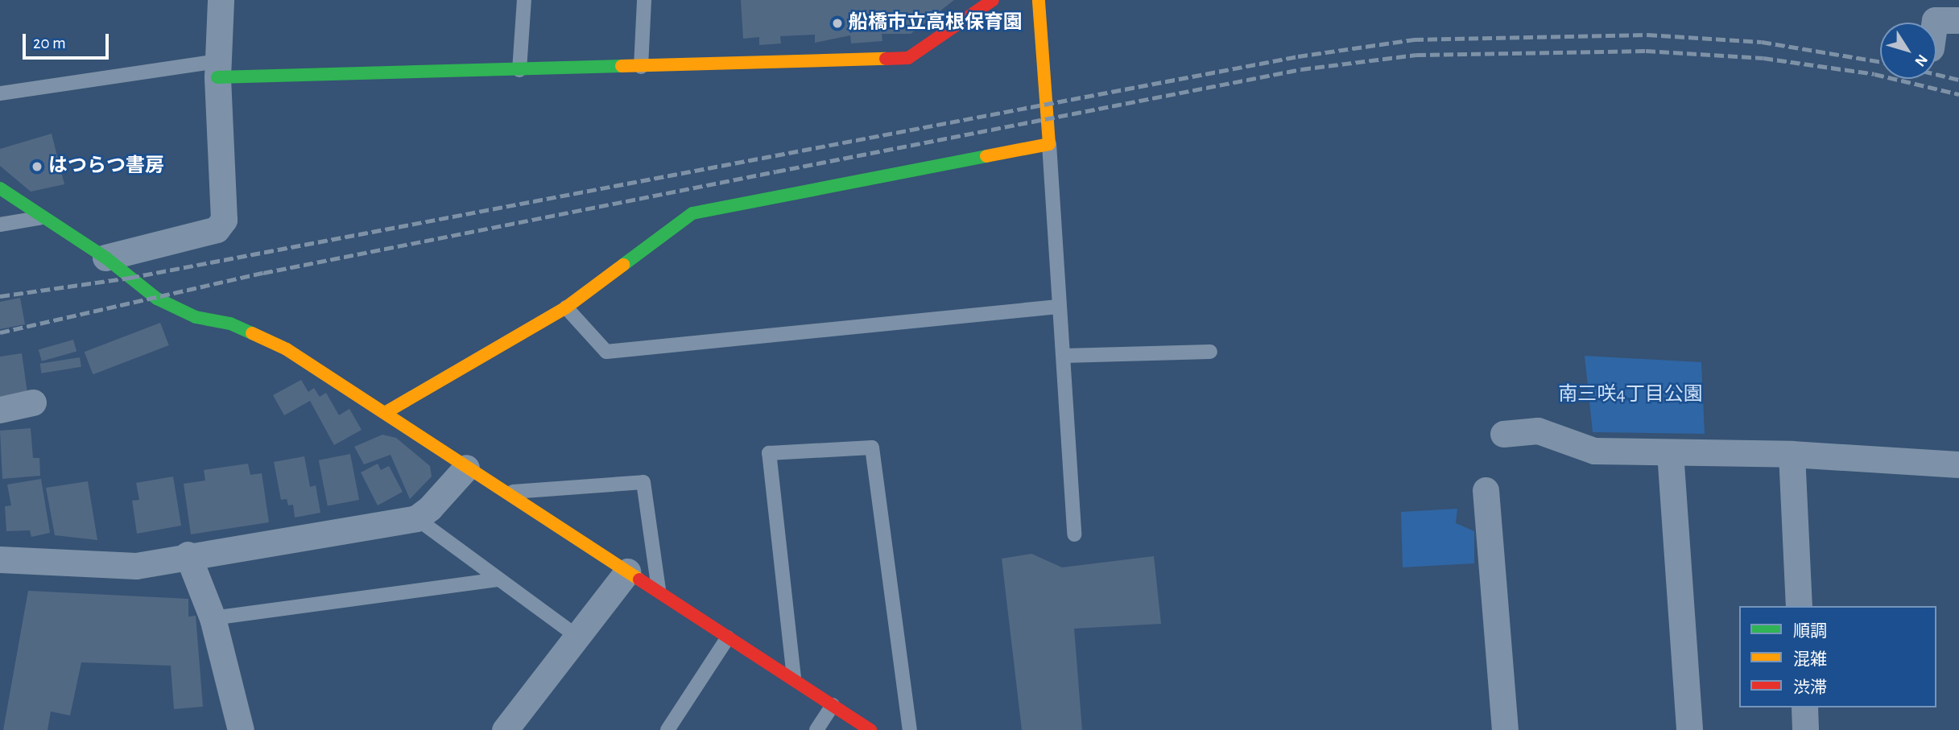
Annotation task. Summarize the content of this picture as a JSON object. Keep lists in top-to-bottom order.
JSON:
{
  "parks": ["南三咲4丁目公園"],
  "places": ["船橋市立高根保育園", "はつらつ書房"],
  "legend": ["順調", "混雑", "渋滞"],
  "scale_bar": "20 m",
  "north": "bottom right"
}
